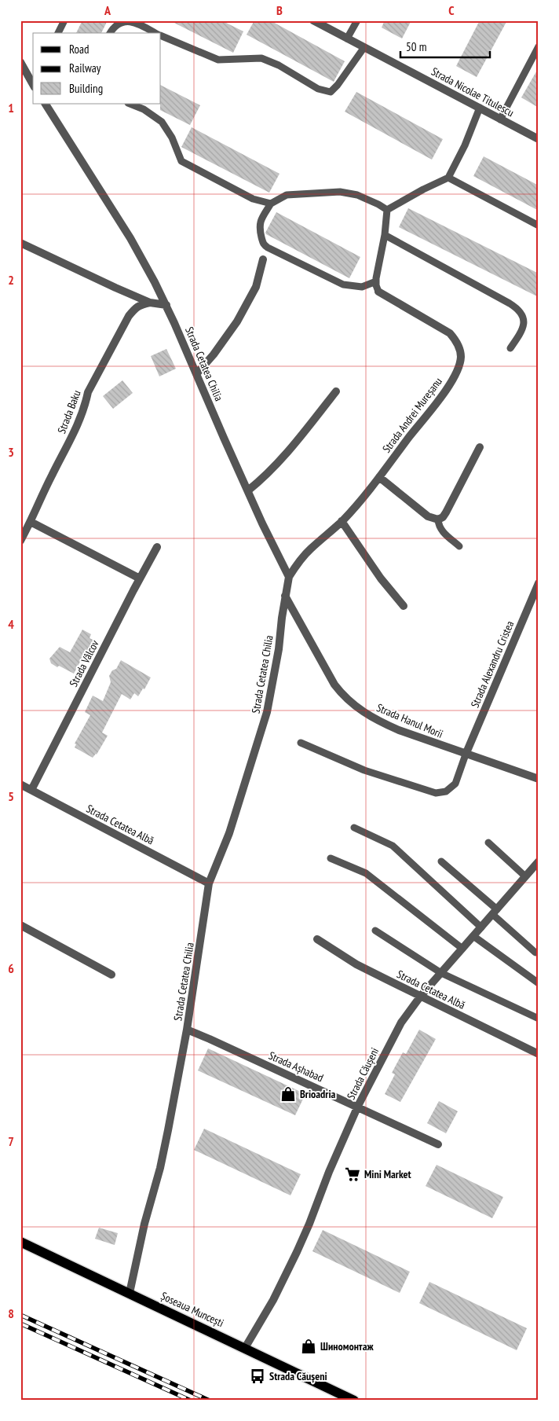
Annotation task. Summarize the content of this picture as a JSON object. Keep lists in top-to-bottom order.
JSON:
{
  "streets": {
    "main road": ["Șoseaua Muncești"],
    "street": [
      "Strada Nicolae Titulescu",
      "Strada Cetatea Chilia",
      "Strada Baku",
      "Strada Andrei Mureșanu",
      "Strada Vâlcov",
      "Strada Alexandru Cristea",
      "Strada Hanul Morii",
      "Strada Cetatea Albă",
      "Strada Așhabad",
      "Strada Căușeni"
    ]
  },
  "crossings": [
    ["Strada Cetatea Chilia", "Strada Andrei Mureșanu"],
    ["Strada Cetatea Chilia", "Strada Hanul Morii"],
    ["Strada Cetatea Chilia", "Strada Cetatea Albă"],
    ["Strada Cetatea Chilia", "Strada Așhabad"],
    ["Strada Cetatea Chilia", "Șoseaua Muncești"],
    ["Strada Vâlcov", "Strada Cetatea Albă"],
    ["Strada Alexandru Cristea", "Strada Hanul Morii"],
    ["Strada Cetatea Albă", "Strada Căușeni"],
    ["Strada Așhabad", "Strada Căușeni"],
    ["Strada Căușeni", "Șoseaua Muncești"]
  ],
  "places": {
    "shop": ["Brioadria", "Шиномонтаж"],
    "supermarket": ["Mini Market"],
    "bus stop": ["Strada Căușeni"]
  },
  "legend": ["Road", "Railway", "Building"],
  "scale_bar": "50 m",
  "grid": {
    "columns": ["A", "B", "C"],
    "rows": [
      "1",
      "2",
      "3",
      "4",
      "5",
      "6",
      "7",
      "8"
    ]
  }
}
